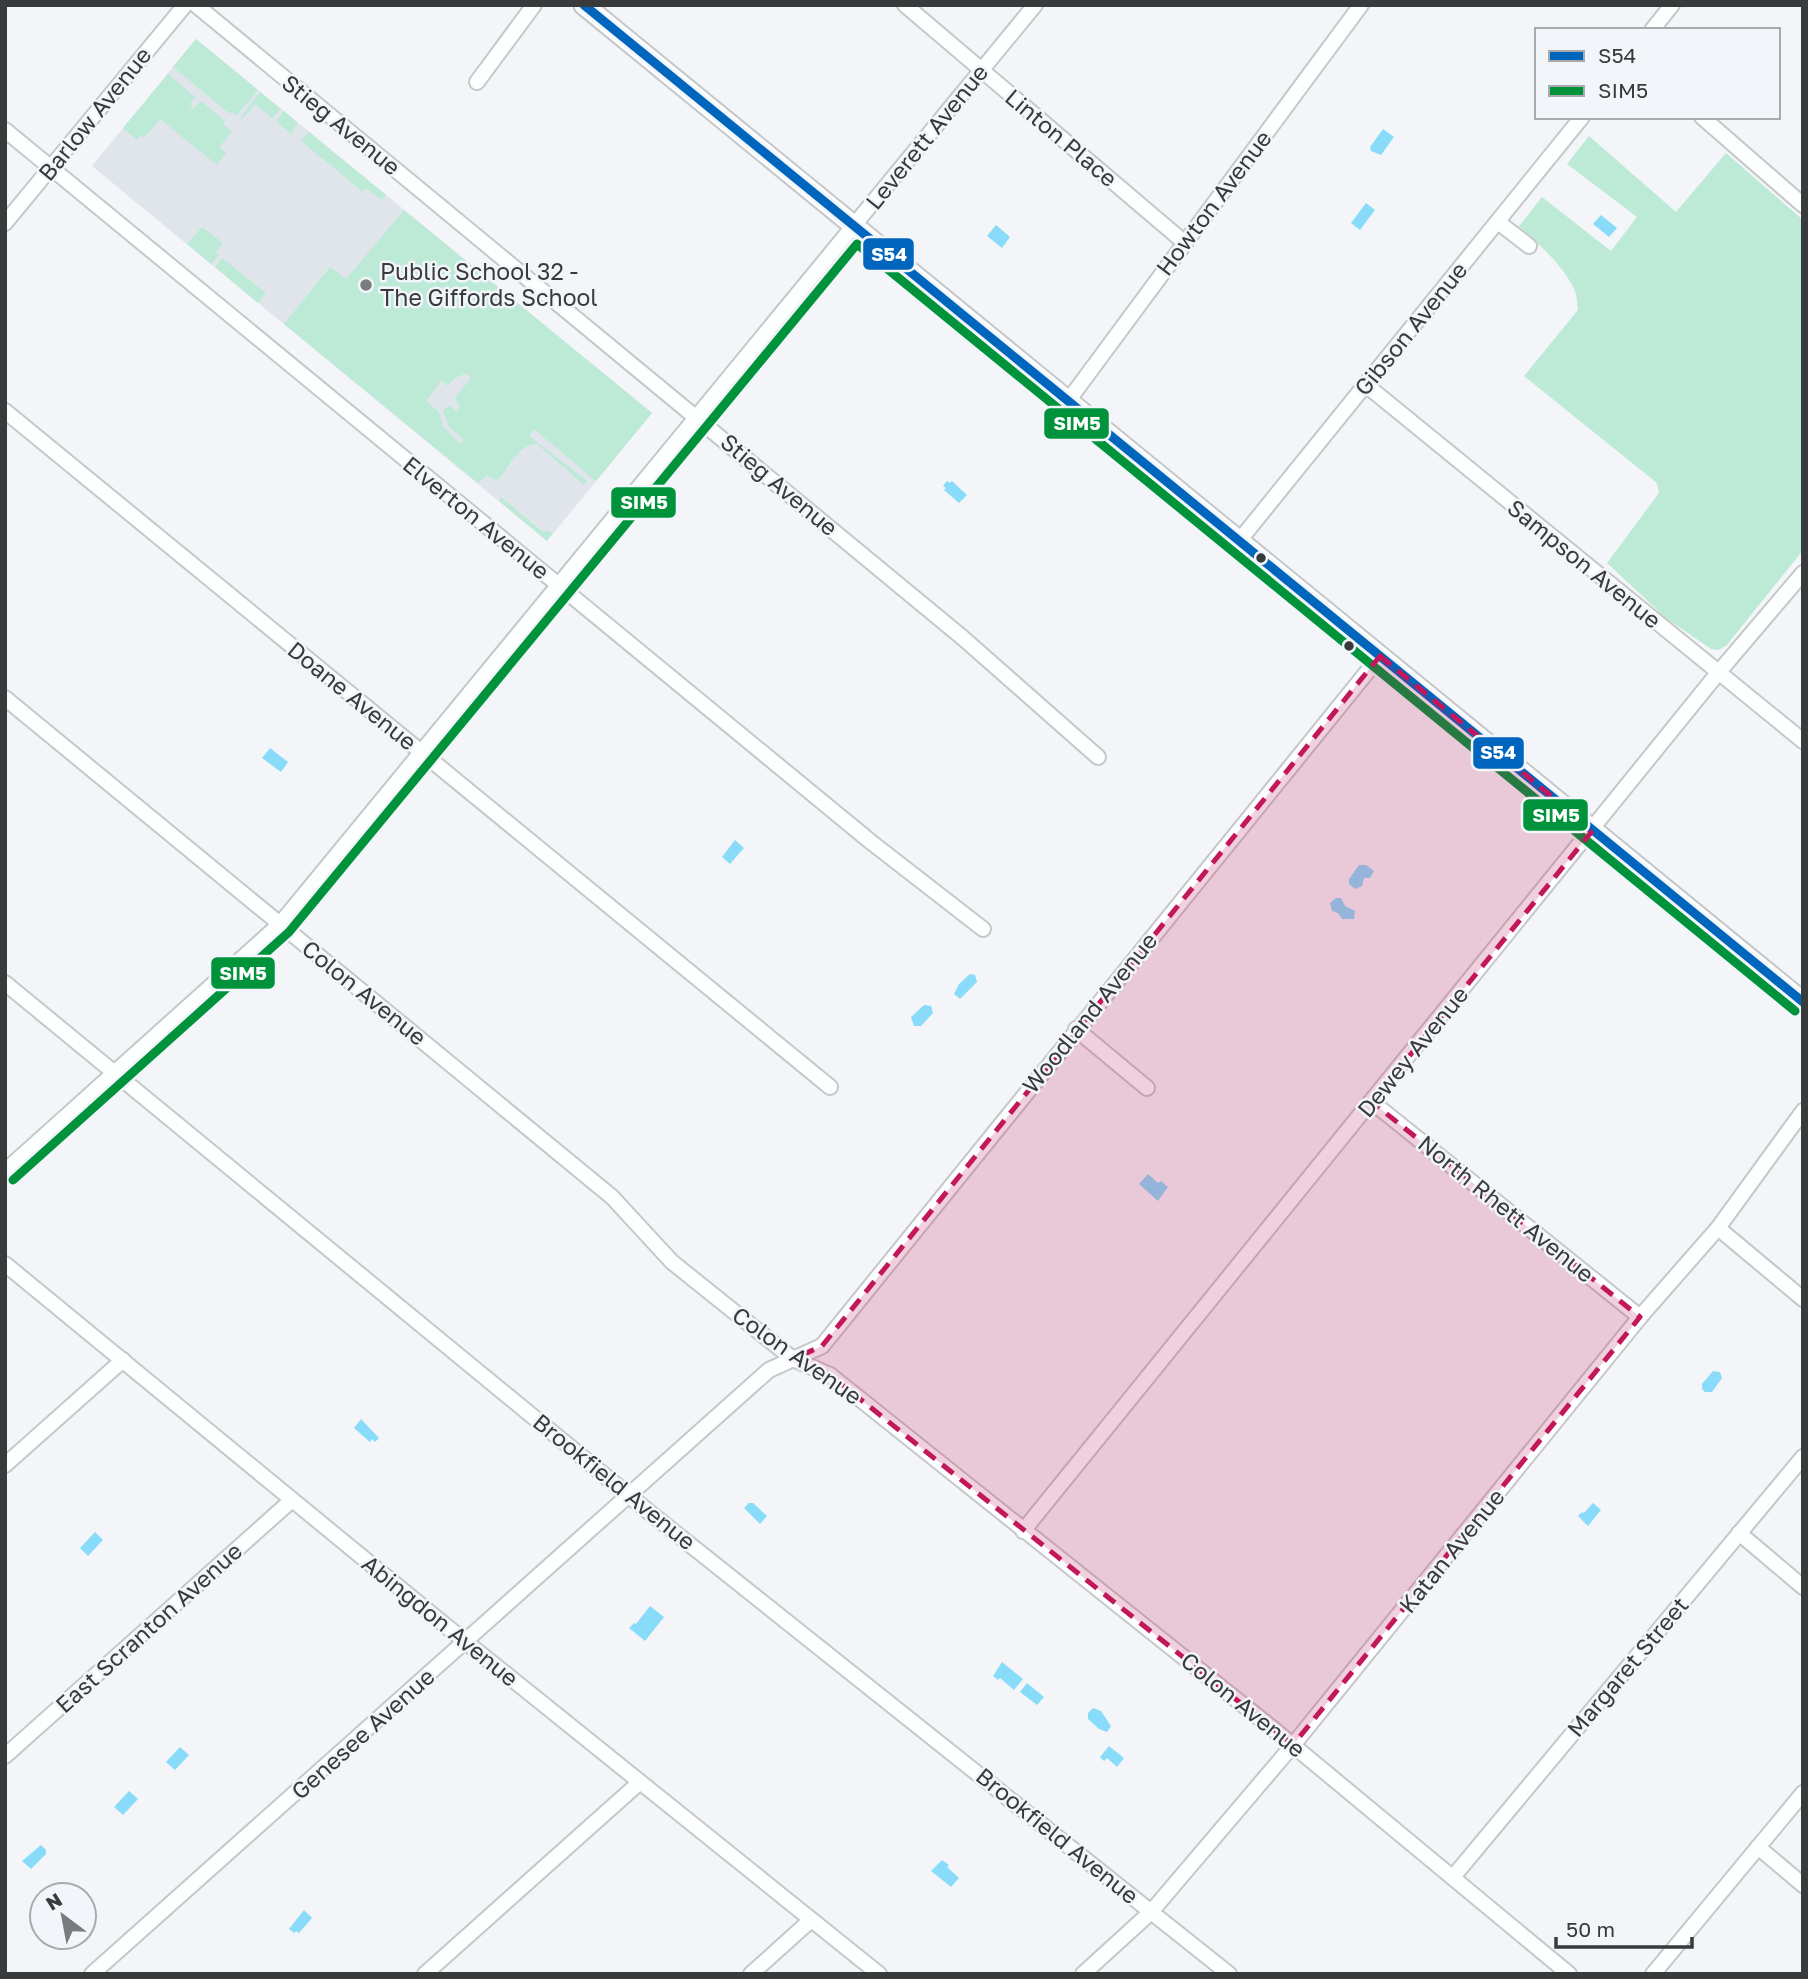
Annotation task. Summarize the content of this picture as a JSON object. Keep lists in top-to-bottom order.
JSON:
{
  "streets": {
    "street": [
      "Barlow Avenue",
      "Stieg Avenue",
      "Leverett Avenue",
      "Linton Place",
      "Howton Avenue",
      "Gibson Avenue",
      "Elverton Avenue",
      "Sampson Avenue",
      "Doane Avenue",
      "Colon Avenue",
      "Woodland Avenue",
      "Dewey Avenue",
      "North Rhett Avenue",
      "Brookfield Avenue",
      "Katan Avenue",
      "Abingdon Avenue",
      "East Scranton Avenue",
      "Margaret Street",
      "Genesee Avenue"
    ]
  },
  "crossings": [
    ["Barlow Avenue", "Elverton Avenue"],
    ["Stieg Avenue", "Leverett Avenue"],
    ["Leverett Avenue", "Linton Place"],
    ["Leverett Avenue", "Elverton Avenue"],
    ["Leverett Avenue", "Doane Avenue"],
    ["Leverett Avenue", "Colon Avenue"],
    ["Leverett Avenue", "Brookfield Avenue"],
    ["Linton Place", "Howton Avenue"],
    ["Gibson Avenue", "Sampson Avenue"],
    ["Sampson Avenue", "Dewey Avenue"],
    ["Colon Avenue", "Woodland Avenue"],
    ["Colon Avenue", "Dewey Avenue"],
    ["Colon Avenue", "Katan Avenue"],
    ["Colon Avenue", "Margaret Street"],
    ["Colon Avenue", "Genesee Avenue"],
    ["Woodland Avenue", "Genesee Avenue"],
    ["Dewey Avenue", "North Rhett Avenue"],
    ["North Rhett Avenue", "Katan Avenue"],
    ["Brookfield Avenue", "Katan Avenue"],
    ["Brookfield Avenue", "Genesee Avenue"],
    ["Abingdon Avenue", "East Scranton Avenue"],
    ["Abingdon Avenue", "Genesee Avenue"]
  ],
  "places": ["Public School 32 - The Giffords School"],
  "lines": ["transit line S54", "transit line SIM5"],
  "legend": ["S54", "SIM5"],
  "scale_bar": "50 m",
  "north": "top left"
}
